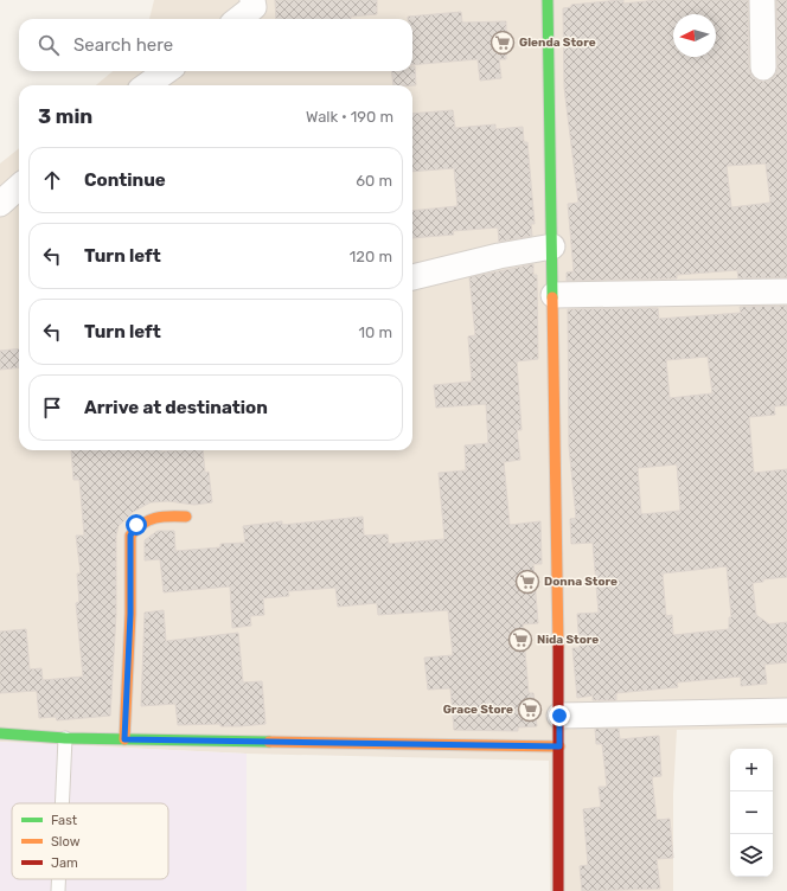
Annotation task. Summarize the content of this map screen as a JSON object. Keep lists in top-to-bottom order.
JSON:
{
  "places": {
    "supermarket": [
      "Glenda Store",
      "Donna Store",
      "Nida Store",
      "Grace Store"
    ]
  },
  "legend": ["Fast", "Slow", "Jam"],
  "north": "left",
  "page": {
    "search": "Search here",
    "heading": ["3 min", "Walk · 190 m"],
    "list": [
      ["Continue", "60 m"],
      ["Turn left", "120 m"],
      ["Turn left", "10 m"],
      "Arrive at destination"
    ],
    "map_buttons": ["+", "−"]
  }
}
